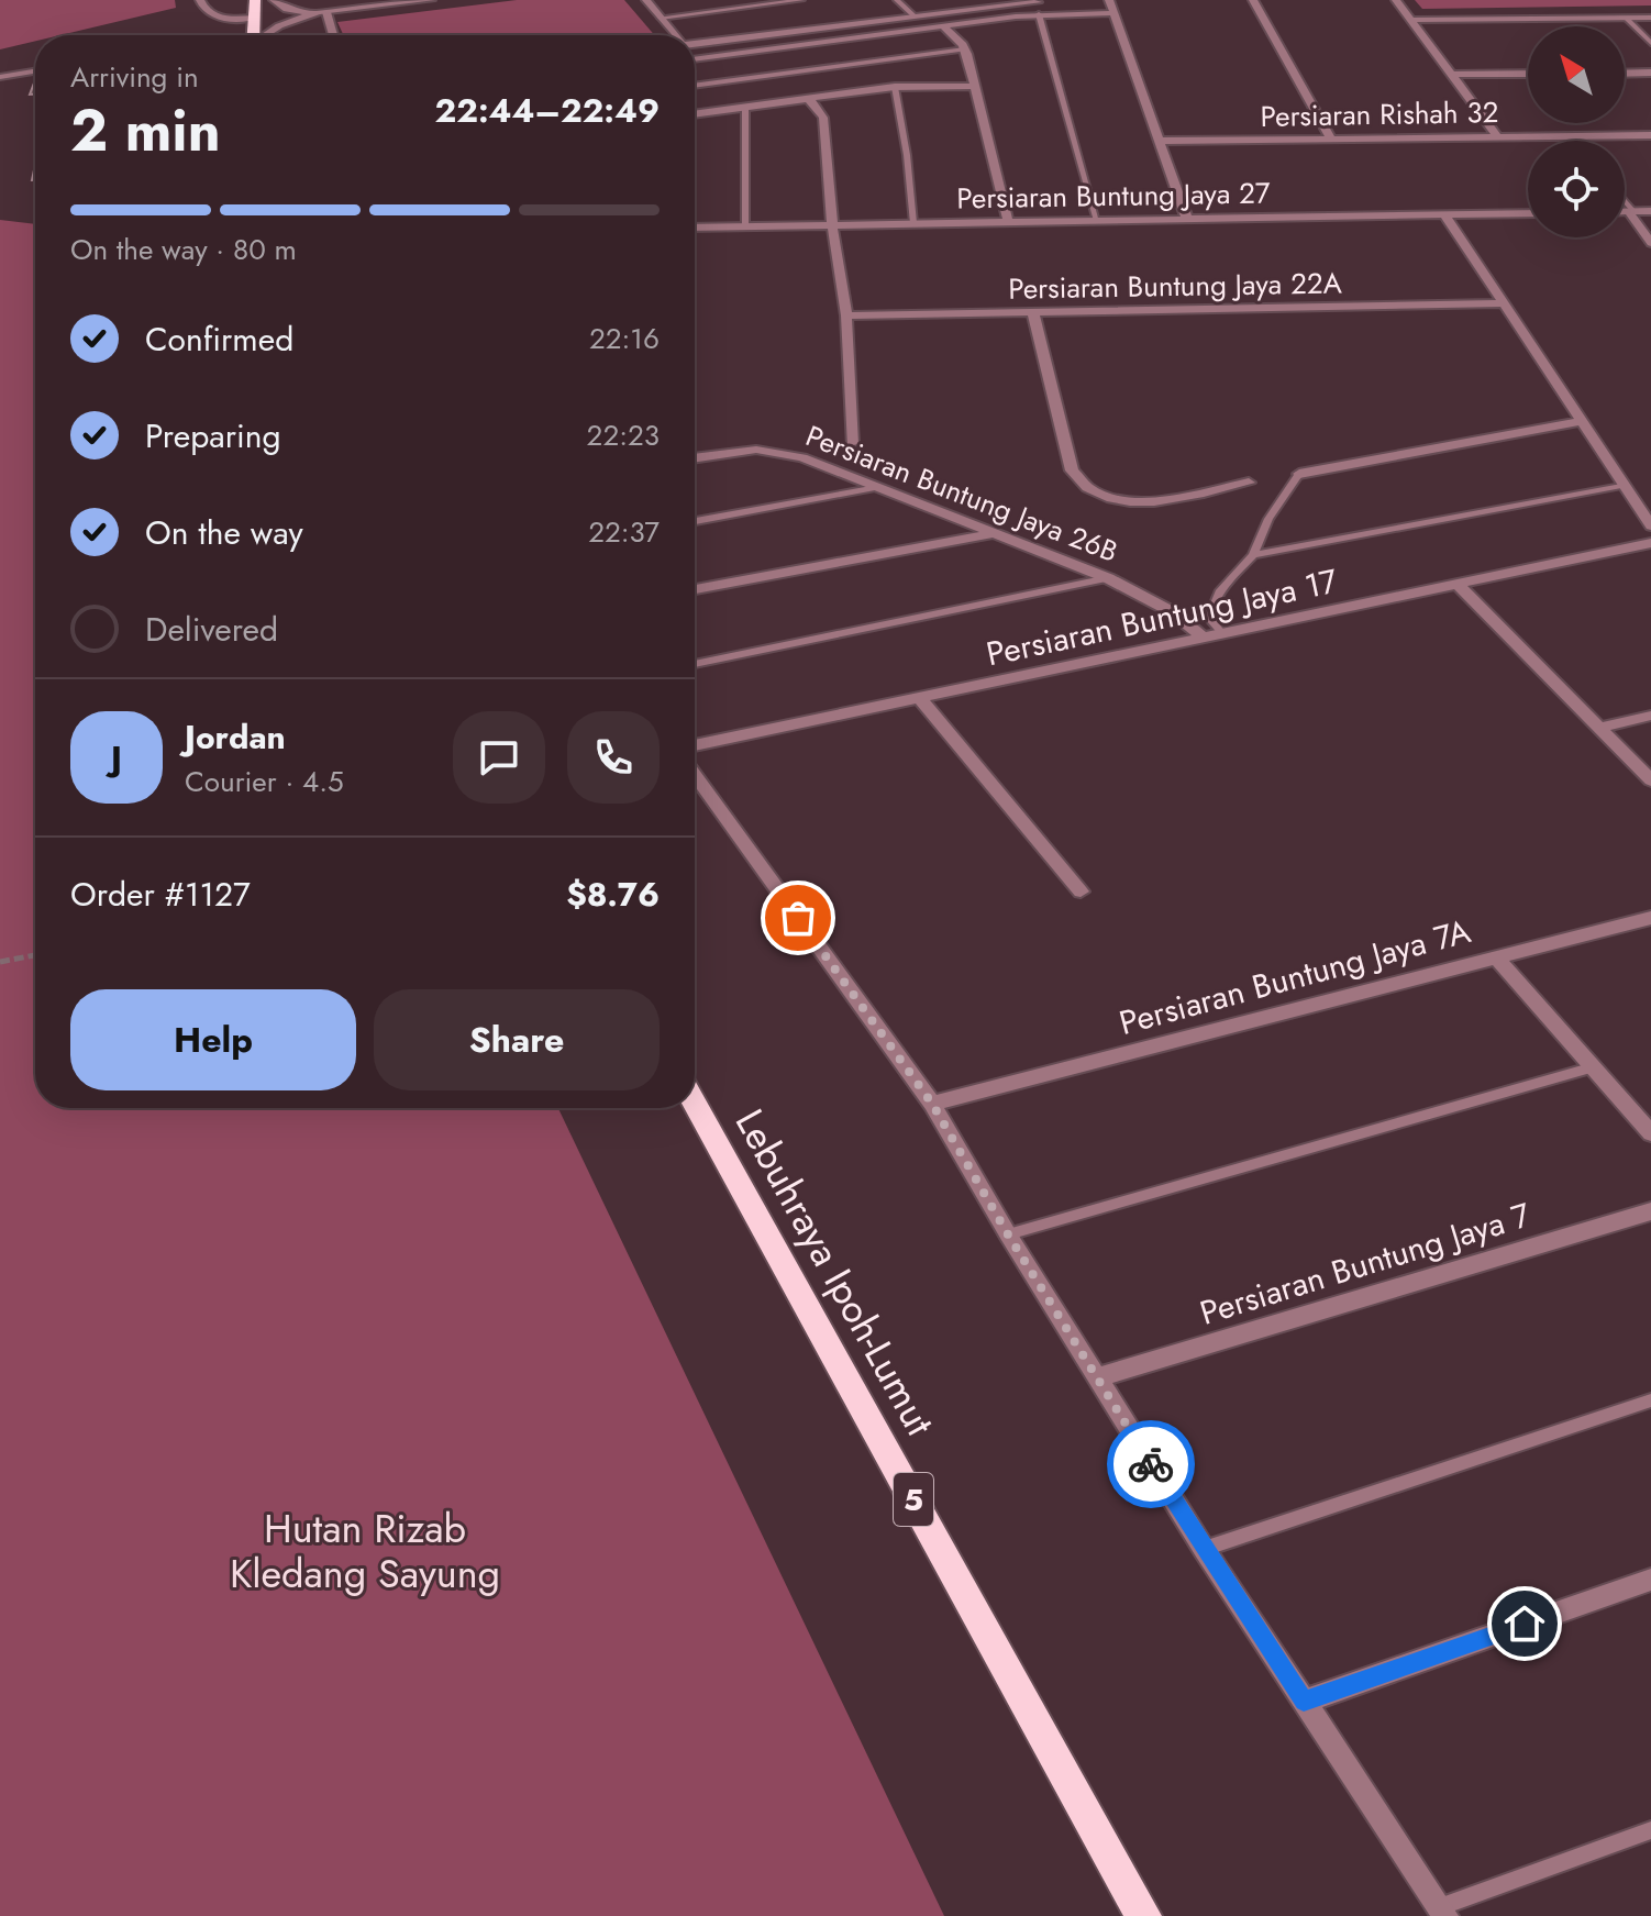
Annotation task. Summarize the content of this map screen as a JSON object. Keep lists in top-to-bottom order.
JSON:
{
  "streets": {
    "highway": ["Lebuhraya Ipoh-Lumut", "5"],
    "street": [
      "Persiaran Rishah 32",
      "Persiaran Buntung Jaya 27",
      "Persiaran Buntung Jaya 22A",
      "Persiaran Buntung Jaya 26B",
      "Persiaran Buntung Jaya 17",
      "Persiaran Buntung Jaya 7A",
      "Persiaran Buntung Jaya 7"
    ]
  },
  "crossings": [
    ["Persiaran Buntung Jaya 26B", "Persiaran Buntung Jaya 17"]
  ],
  "parks": ["Hutan Rizab Kledang Sayung"],
  "north": "top left",
  "page": {
    "heading": ["2 min", "Arriving in", "22:44–22:49"],
    "panel": [
      "Jordan",
      "Courier · 4.5",
      "Order #1127",
      "$8.76"
    ],
    "bar": "On the way · 80 m",
    "list": [
      ["Confirmed", "22:16"],
      ["Preparing", "22:23"],
      ["On the way", "22:37"],
      "Delivered"
    ],
    "round": "J",
    "buttons": ["Help", "Share"]
  }
}
